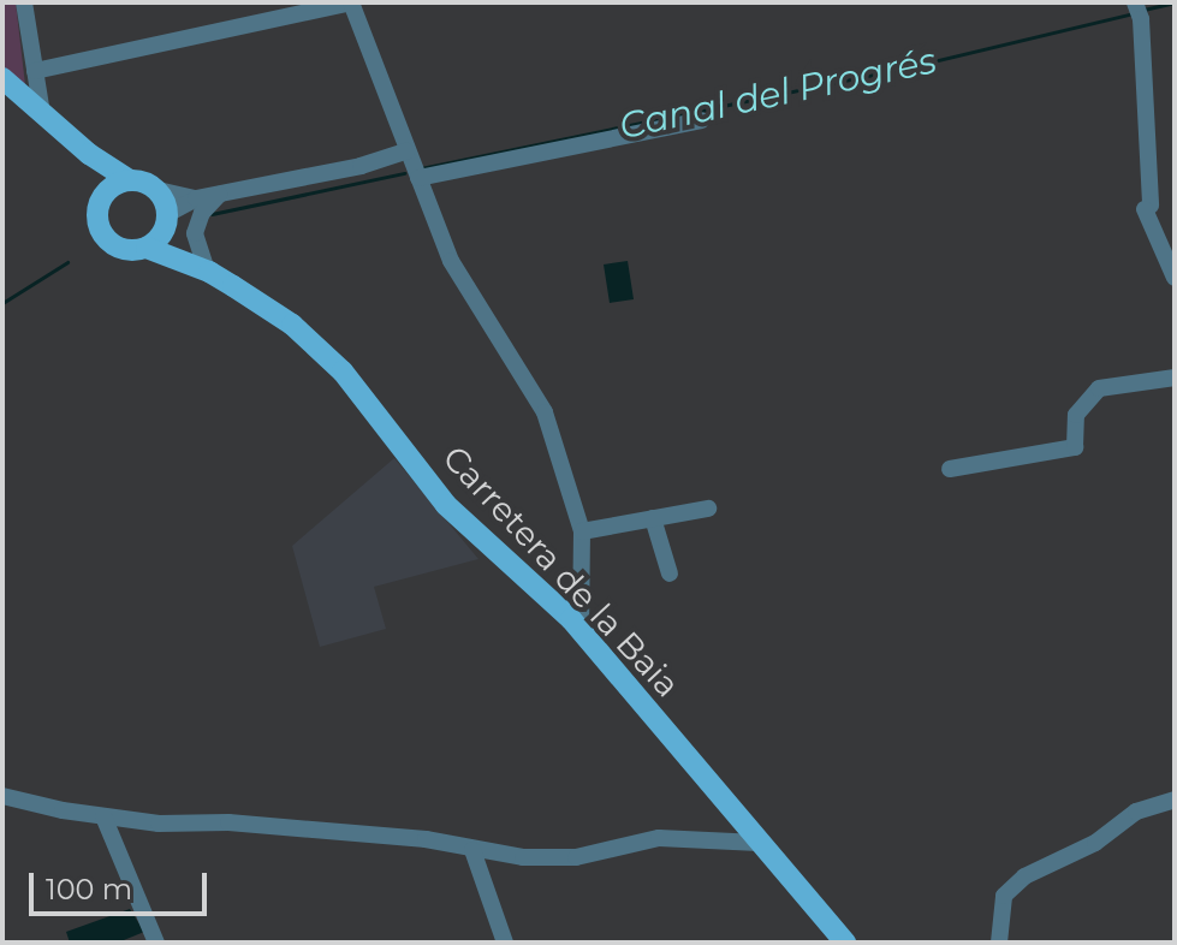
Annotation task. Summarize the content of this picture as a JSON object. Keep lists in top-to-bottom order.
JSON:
{
  "streets": {
    "main road": ["Carretera de la Baia"]
  },
  "water": ["Canal del Progrés"],
  "scale_bar": "100 m"
}
